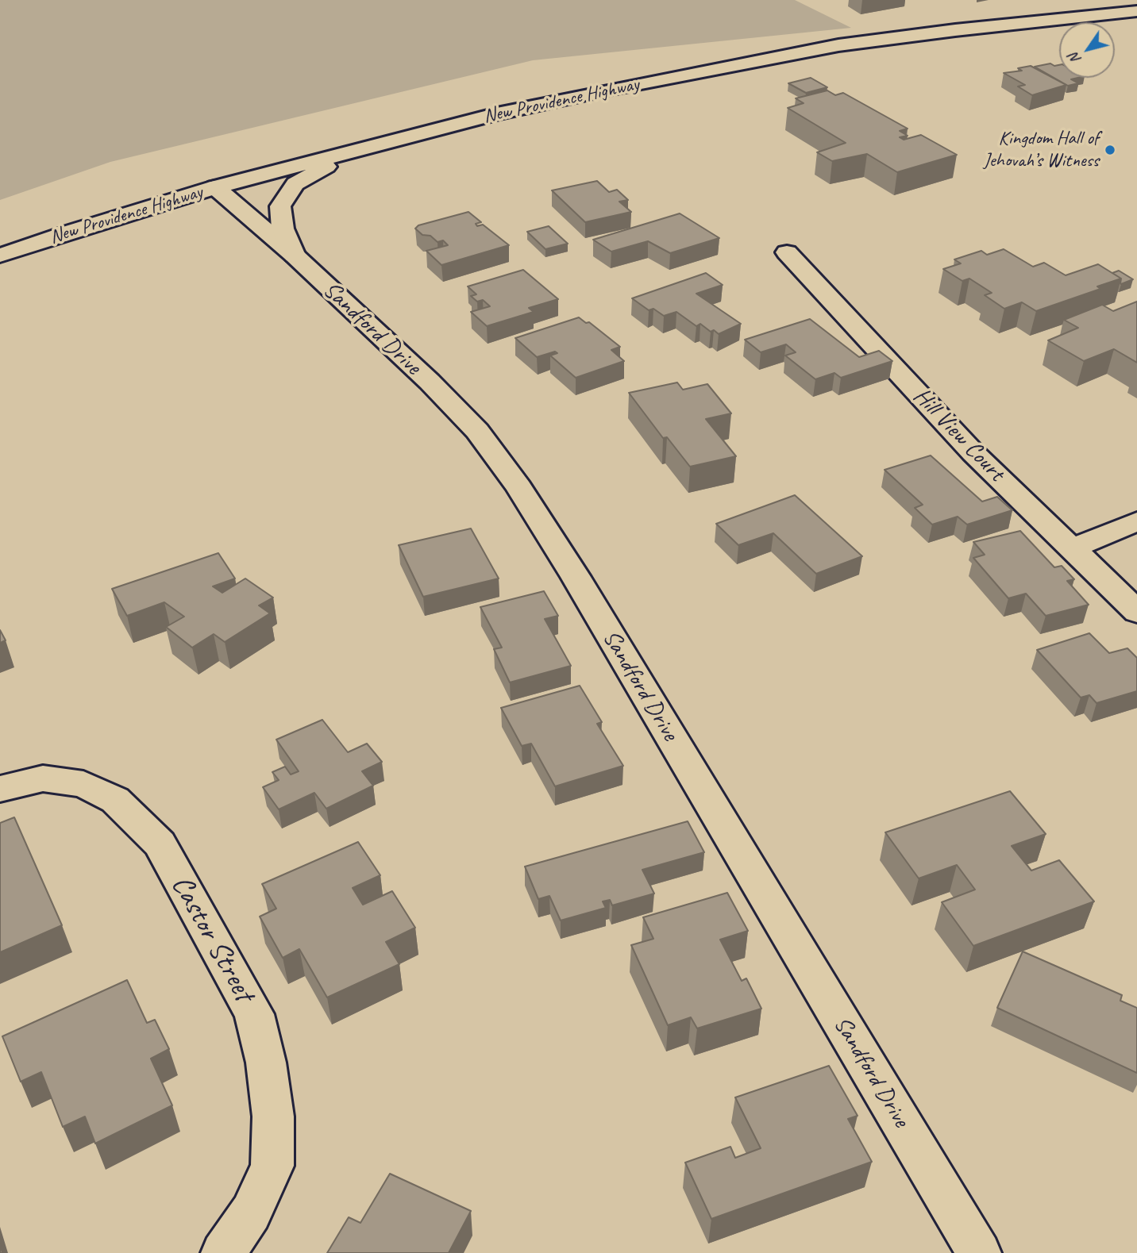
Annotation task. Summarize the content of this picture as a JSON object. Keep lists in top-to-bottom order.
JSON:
{
  "streets": {
    "main road": [
      "New Providence Highway",
      "Sandford Drive",
      "Hill View Court",
      "Castor Street"
    ]
  },
  "crossings": [
    ["New Providence Highway", "Sandford Drive"]
  ],
  "places": ["Kingdom Hall of Jehovah’s Witness"],
  "north": "bottom left"
}
